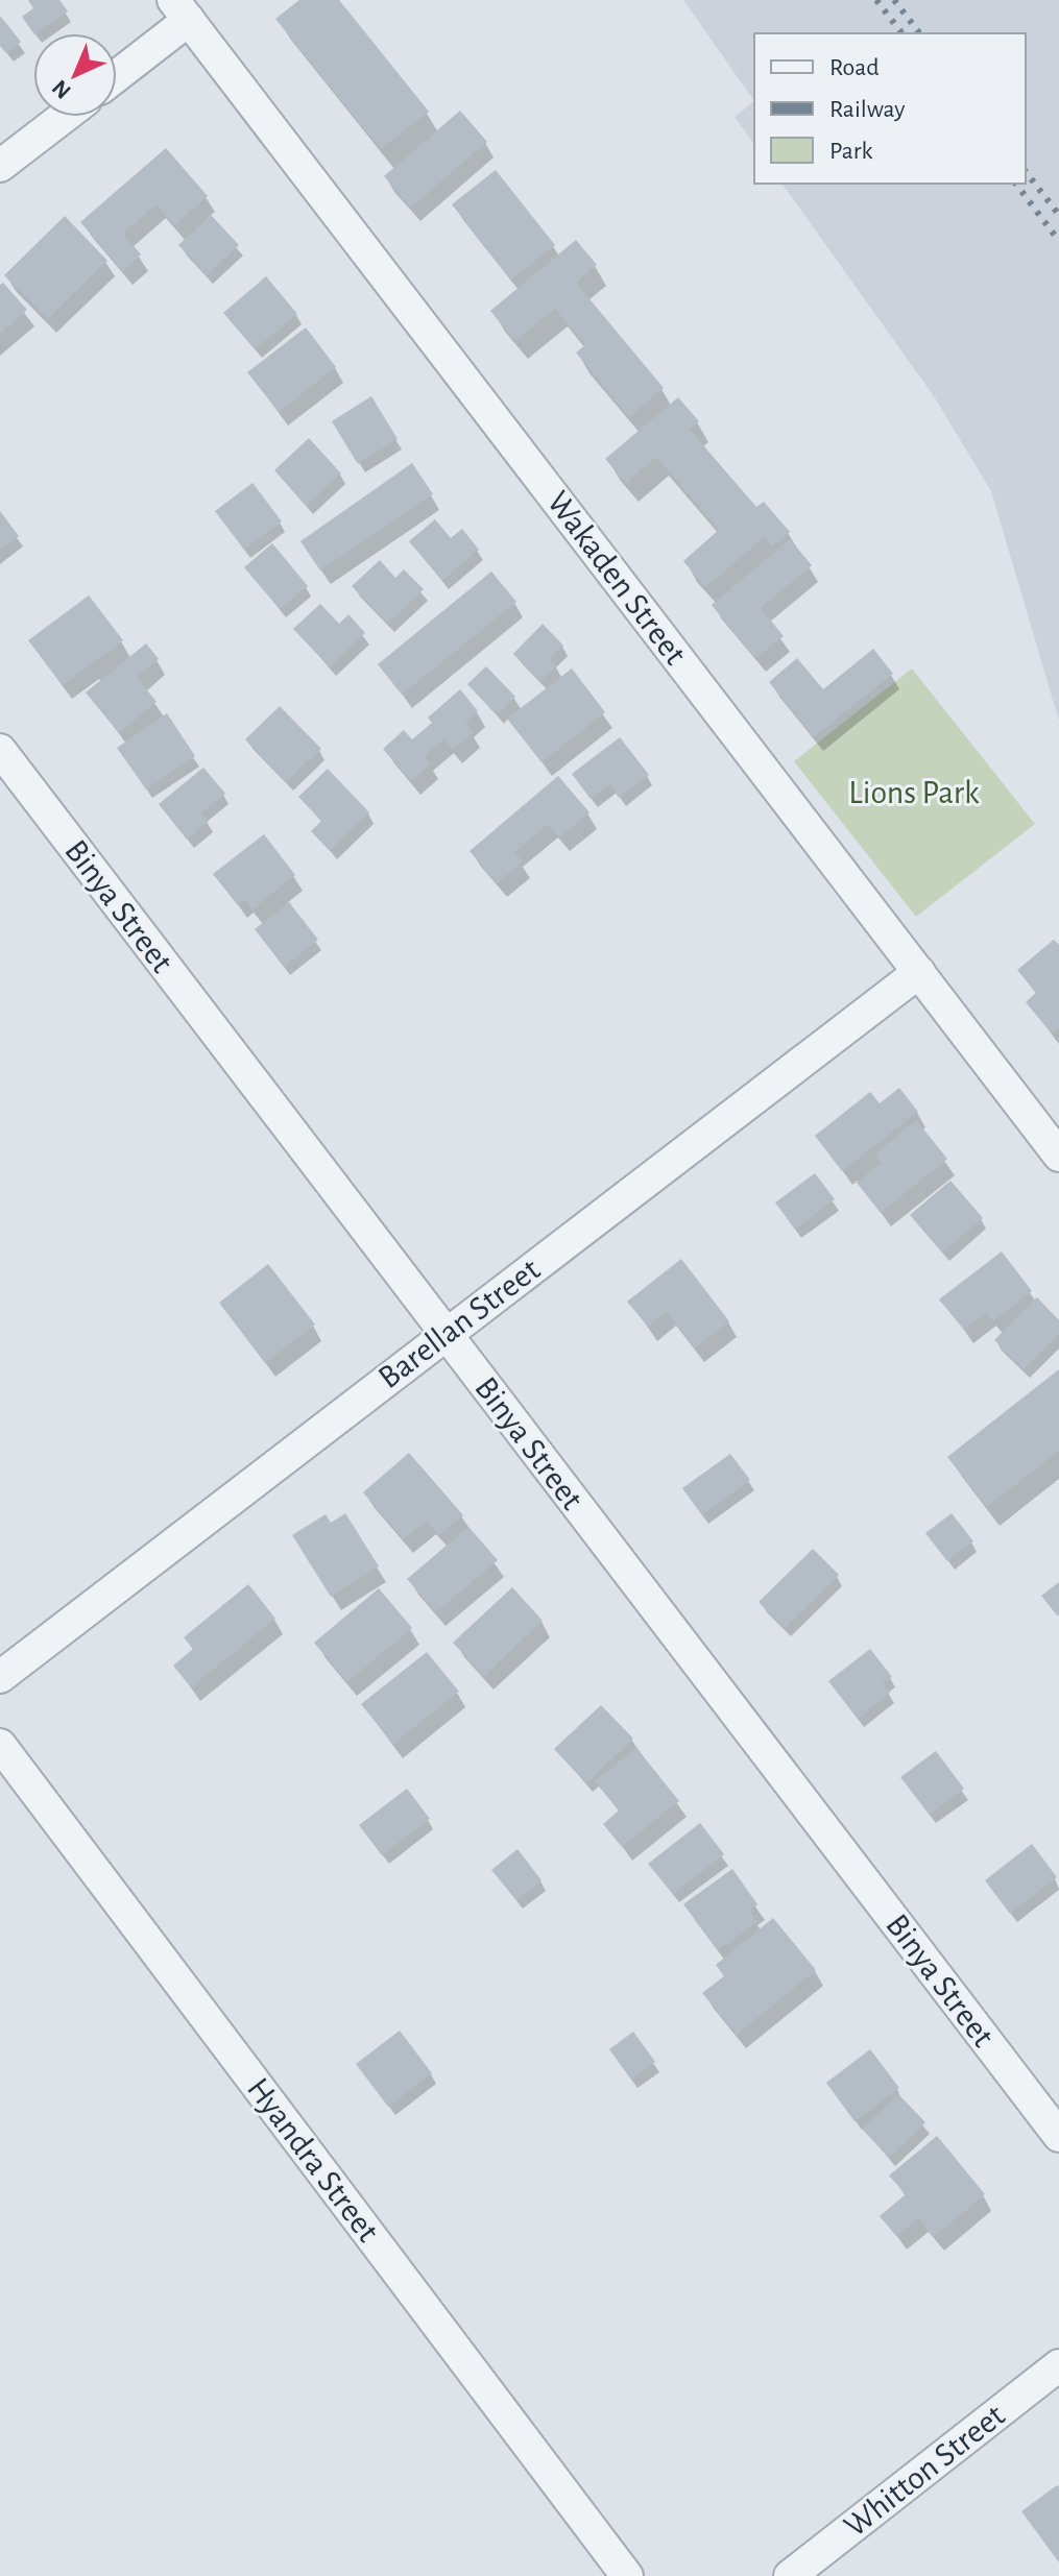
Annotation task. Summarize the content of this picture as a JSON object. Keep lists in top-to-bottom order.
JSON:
{
  "streets": {
    "street": [
      "Wakaden Street",
      "Binya Street",
      "Barellan Street",
      "Hyandra Street",
      "Whitton Street"
    ]
  },
  "crossings": [
    ["Wakaden Street", "Barellan Street"],
    ["Binya Street", "Barellan Street"]
  ],
  "parks": ["Lions Park"],
  "legend": ["Road", "Railway", "Park"],
  "north": "bottom left"
}
